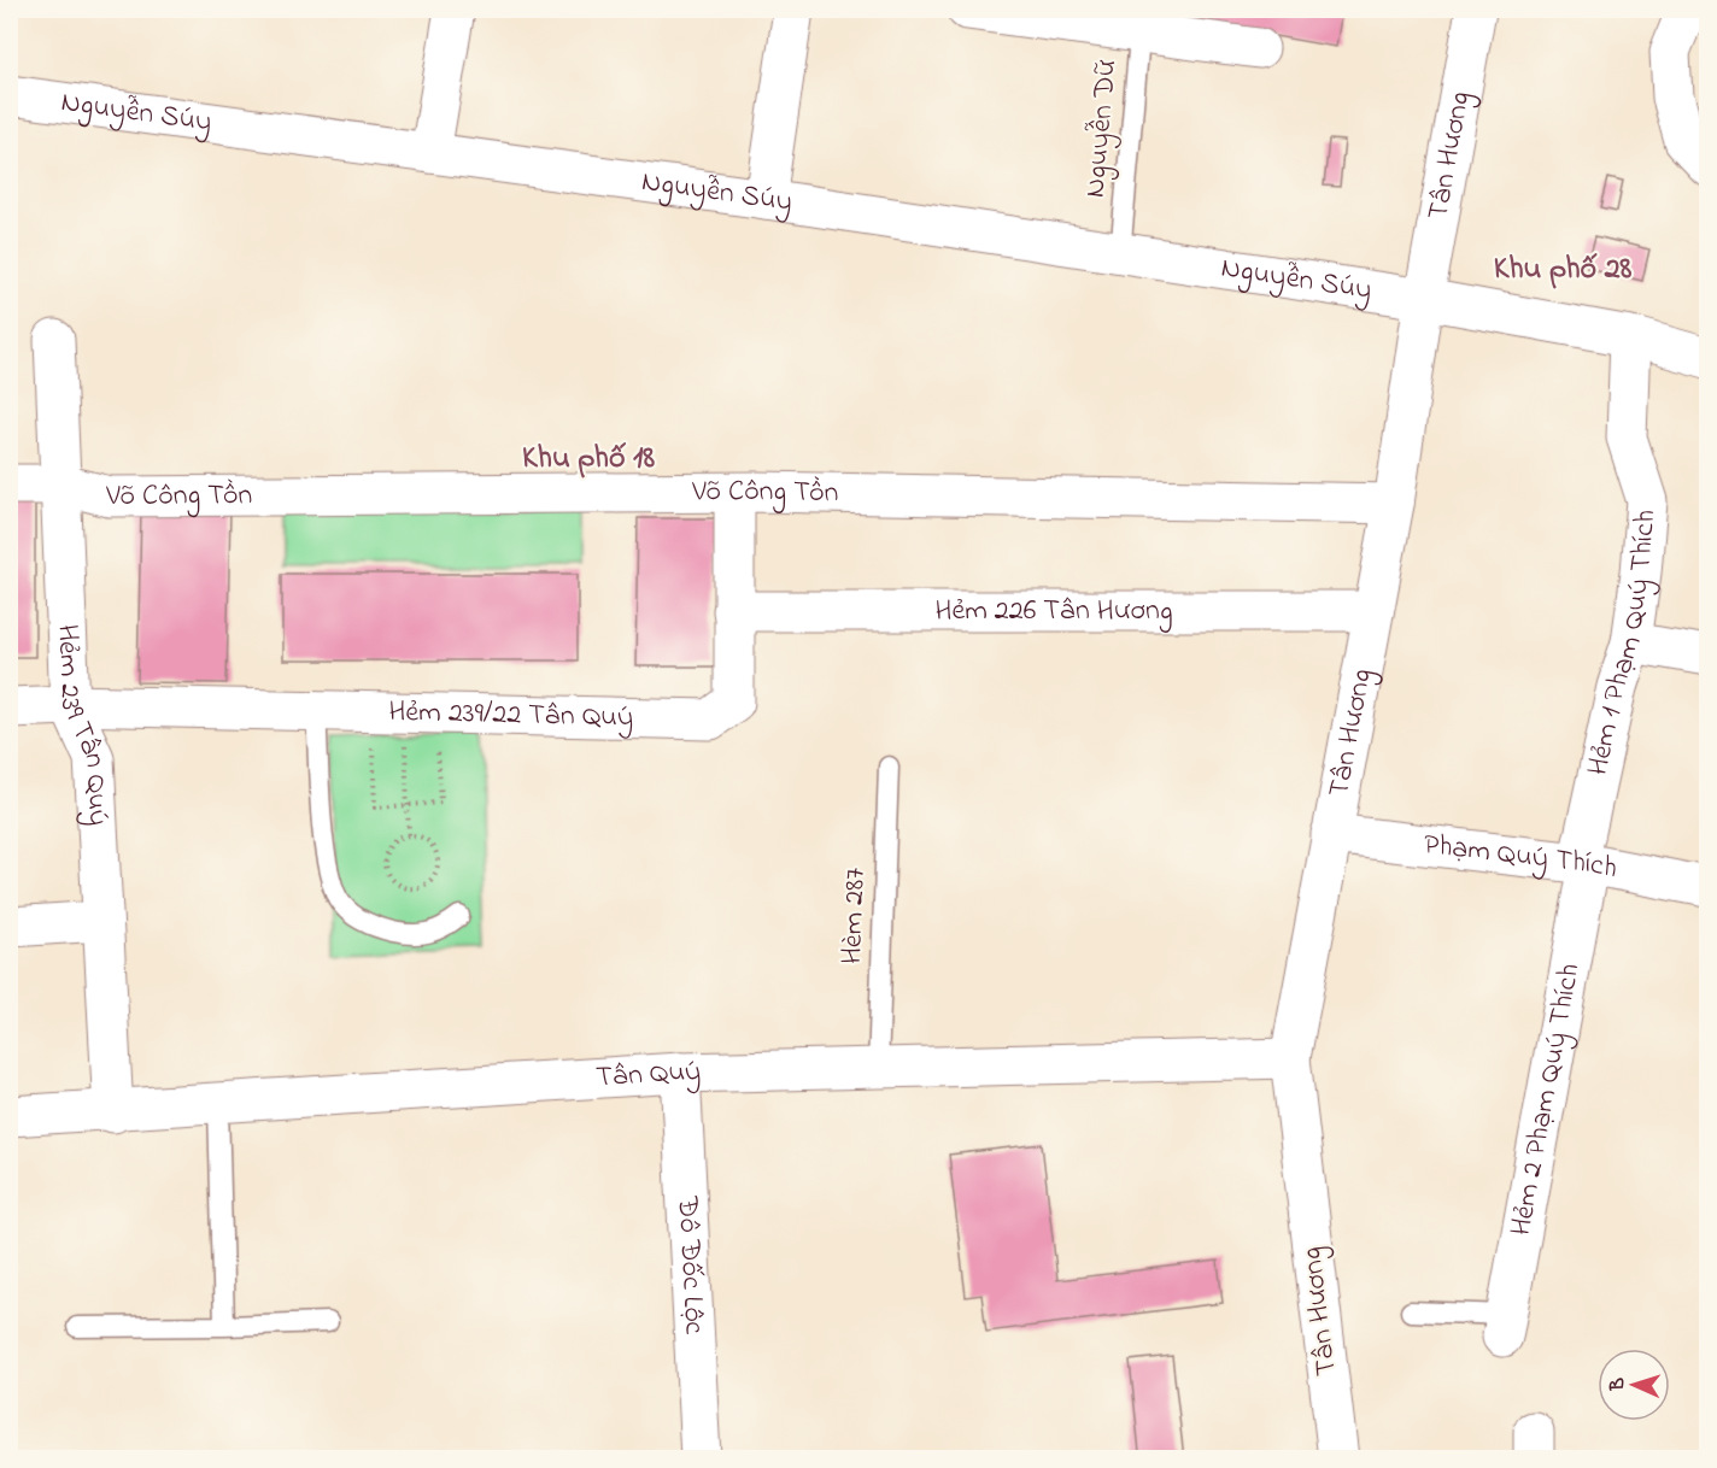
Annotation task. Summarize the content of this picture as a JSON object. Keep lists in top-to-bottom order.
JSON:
{
  "streets": {
    "street": [
      "Nguyễn Súy",
      "Tân Hương",
      "Võ Công Tồn",
      "Hẻm 226 Tân Hương",
      "Hẻm 1 Phạm Quý Thích",
      "Hẻm 239/22 Tân Quý",
      "Hẻm 239 Tân Quý",
      "Phạm Quý Thích",
      "Tân Quý",
      "Hẻm 2 Phạm Quý Thích",
      "Đô Đốc Lộc"
    ],
    "lane": ["Nguyễn Dữ", "Hèm 287"]
  },
  "crossings": [
    ["Nguyễn Súy", "Nguyễn Dữ"],
    ["Nguyễn Súy", "Tân Hương"],
    ["Nguyễn Súy", "Hẻm 1 Phạm Quý Thích"],
    ["Tân Hương", "Võ Công Tồn"],
    ["Tân Hương", "Hẻm 226 Tân Hương"],
    ["Tân Hương", "Phạm Quý Thích"],
    ["Tân Hương", "Tân Quý"],
    ["Võ Công Tồn", "Hẻm 239/22 Tân Quý"],
    ["Võ Công Tồn", "Hẻm 239 Tân Quý"],
    ["Hẻm 226 Tân Hương", "Hẻm 239/22 Tân Quý"],
    ["Hẻm 1 Phạm Quý Thích", "Phạm Quý Thích"],
    ["Hẻm 1 Phạm Quý Thích", "Hẻm 2 Phạm Quý Thích"],
    ["Hẻm 239/22 Tân Quý", "Hẻm 239 Tân Quý"],
    ["Hẻm 239 Tân Quý", "Tân Quý"],
    ["Phạm Quý Thích", "Hẻm 2 Phạm Quý Thích"],
    ["Hèm 287", "Tân Quý"],
    ["Tân Quý", "Đô Đốc Lộc"]
  ],
  "districts": ["Khu phố 28", "Khu phố 18"],
  "north": "left"
}
